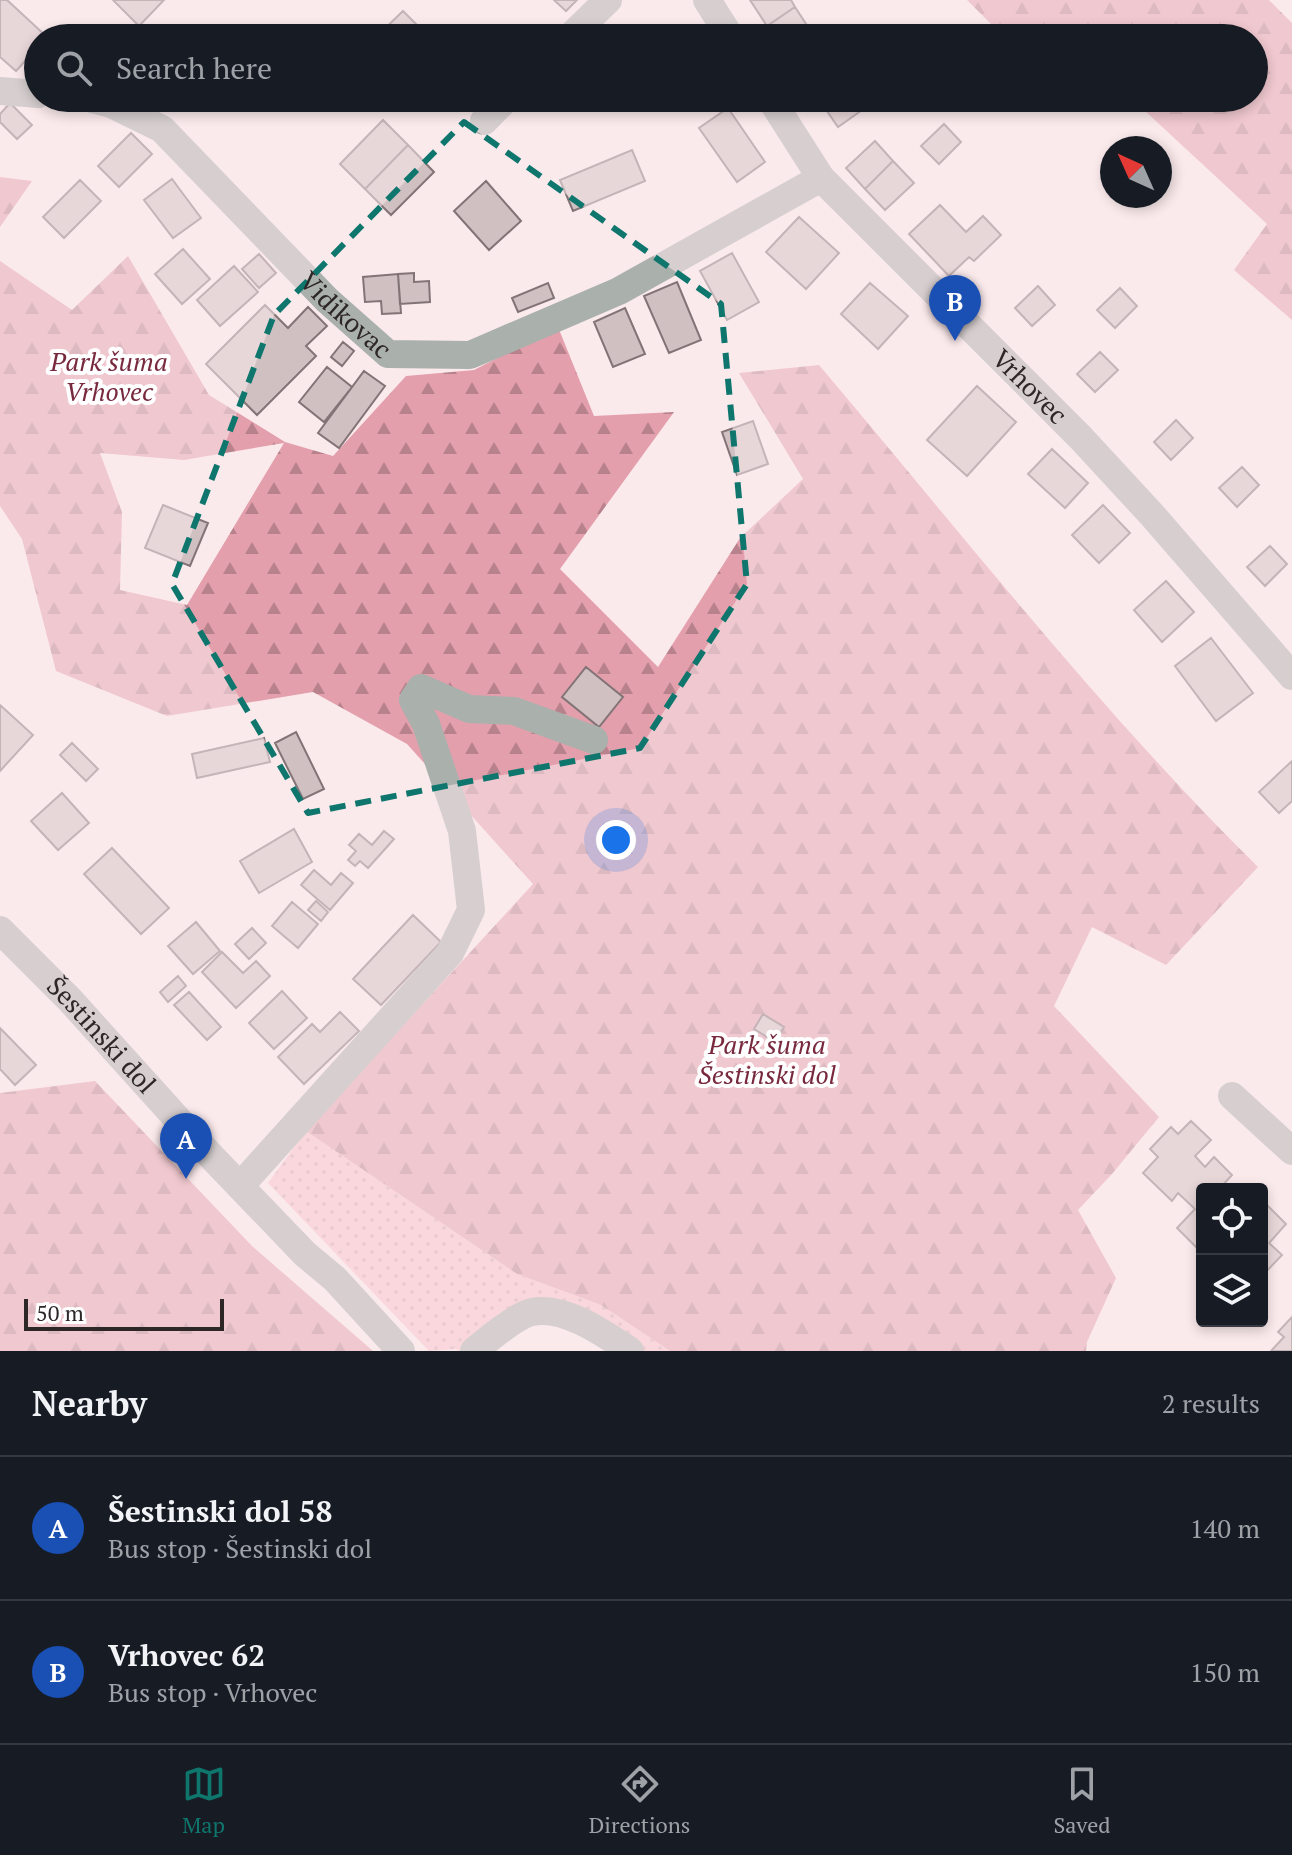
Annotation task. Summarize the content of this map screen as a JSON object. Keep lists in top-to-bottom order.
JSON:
{
  "streets": {
    "street": ["Vidikovac", "Vrhovec", "Šestinski dol"]
  },
  "crossings": [
    ["Vidikovac", "Vrhovec"]
  ],
  "parks": ["Park šuma Vrhovec", "Park šuma Šestinski dol"],
  "scale_bar": "50 m",
  "north": "top left",
  "page": {
    "search": "Search here",
    "pins": ["B", "A"],
    "scale": "50 m",
    "heading": ["Nearby", "2 results"],
    "list": [
      {
        "mark": "A",
        "name": "Šestinski dol 58",
        "note": "Bus stop · Šestinski dol",
        "value": "140 m"
      },
      {
        "mark": "B",
        "name": "Vrhovec 62",
        "note": "Bus stop · Vrhovec",
        "value": "150 m"
      }
    ],
    "nav": ["Map", "Directions", "Saved"]
  }
}
